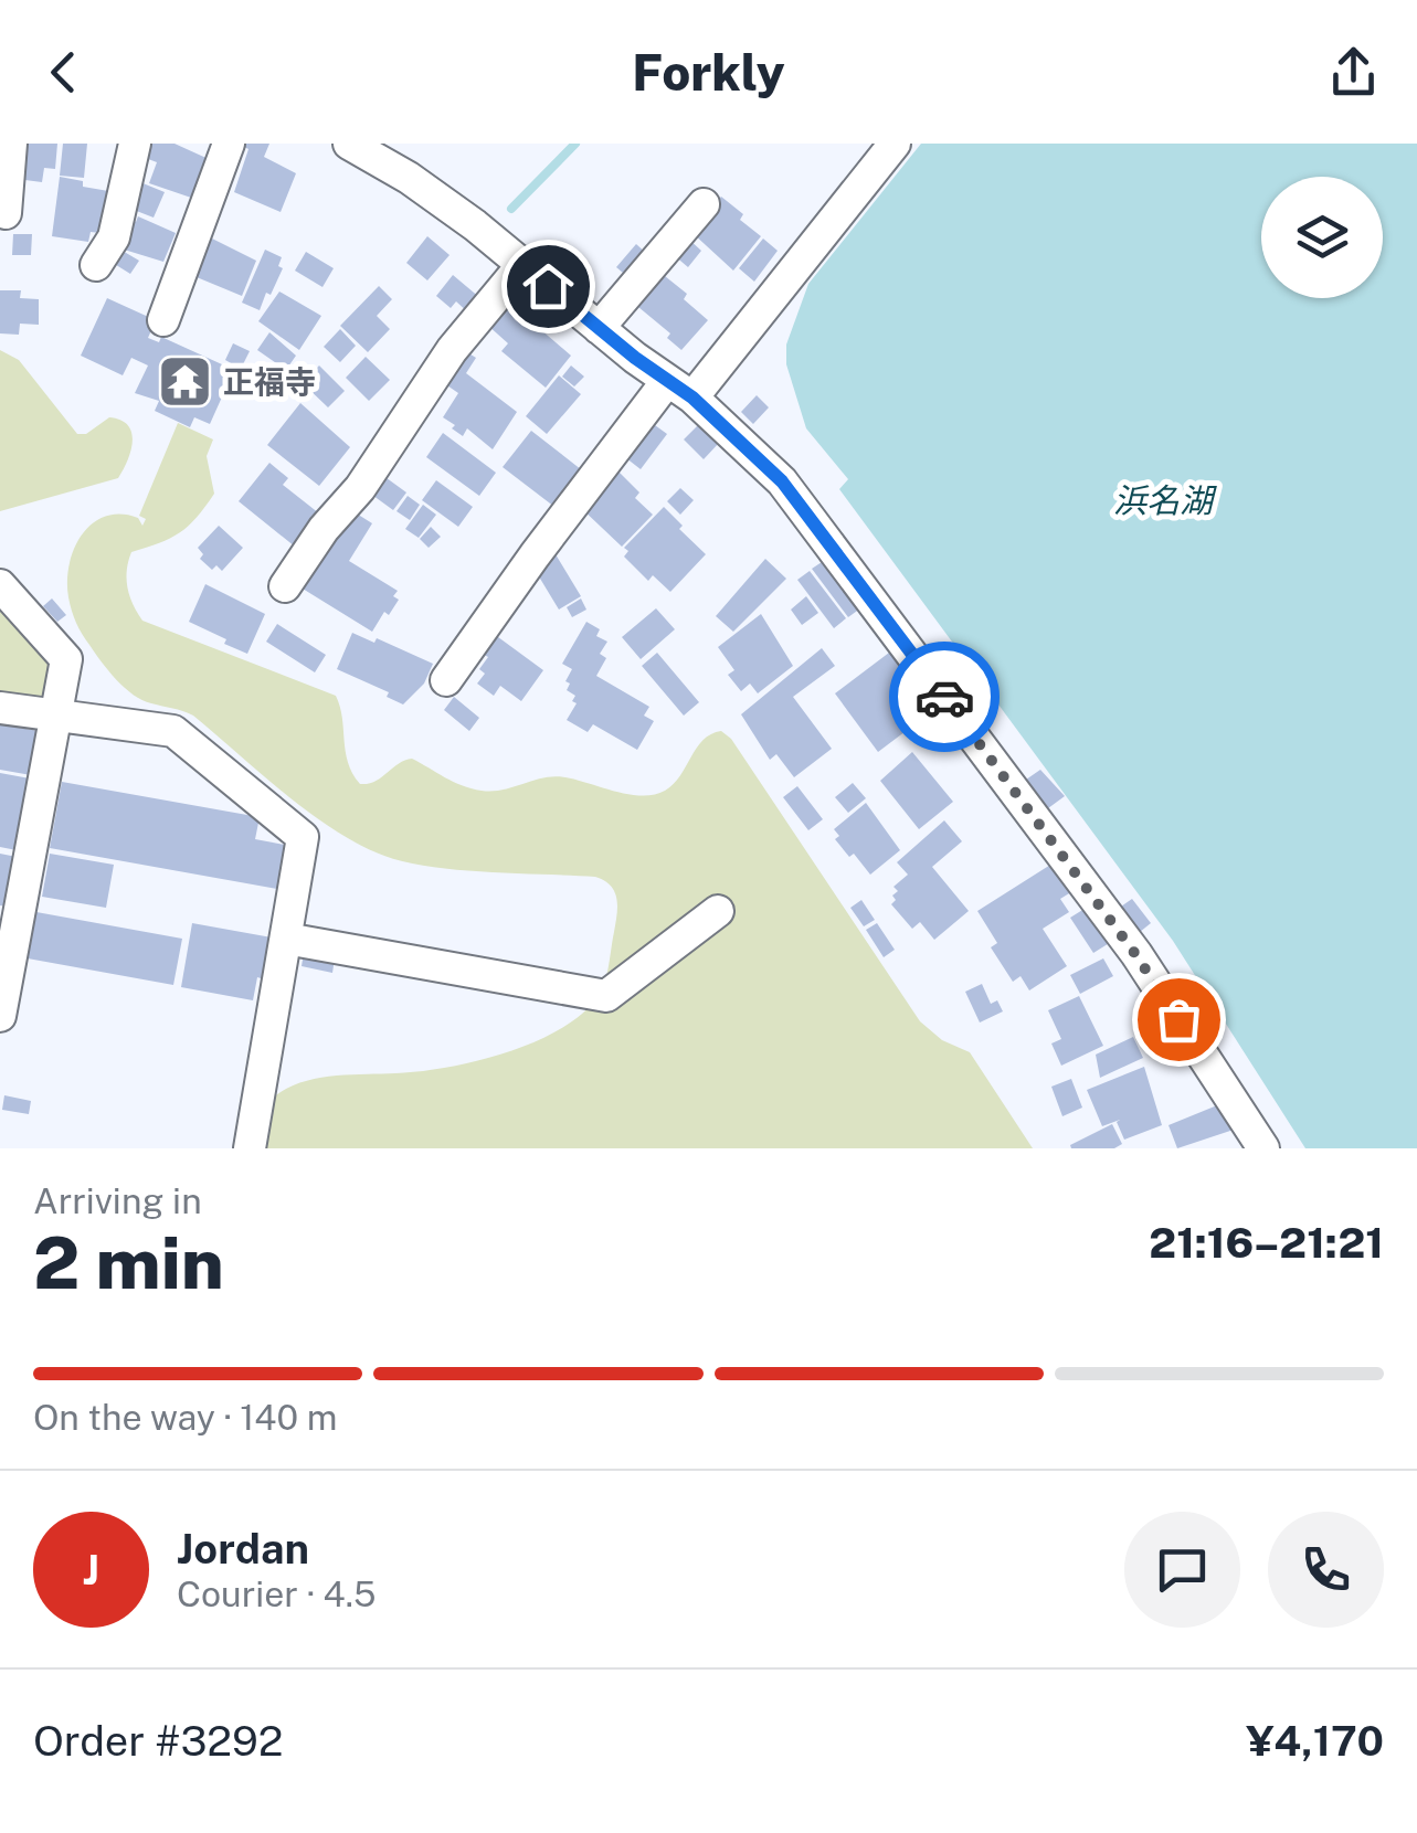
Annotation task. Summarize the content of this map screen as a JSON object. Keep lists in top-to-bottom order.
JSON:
{
  "water": ["浜名湖"],
  "places": {
    "temple": ["正福寺"]
  },
  "page": {
    "header": "Forkly",
    "heading": ["2 min", "Arriving in", "21:16–21:21"],
    "panel": [
      "Jordan",
      "Courier · 4.5",
      "Order #3292",
      "¥4,170"
    ],
    "bar": "On the way · 140 m",
    "round": "J"
  }
}
